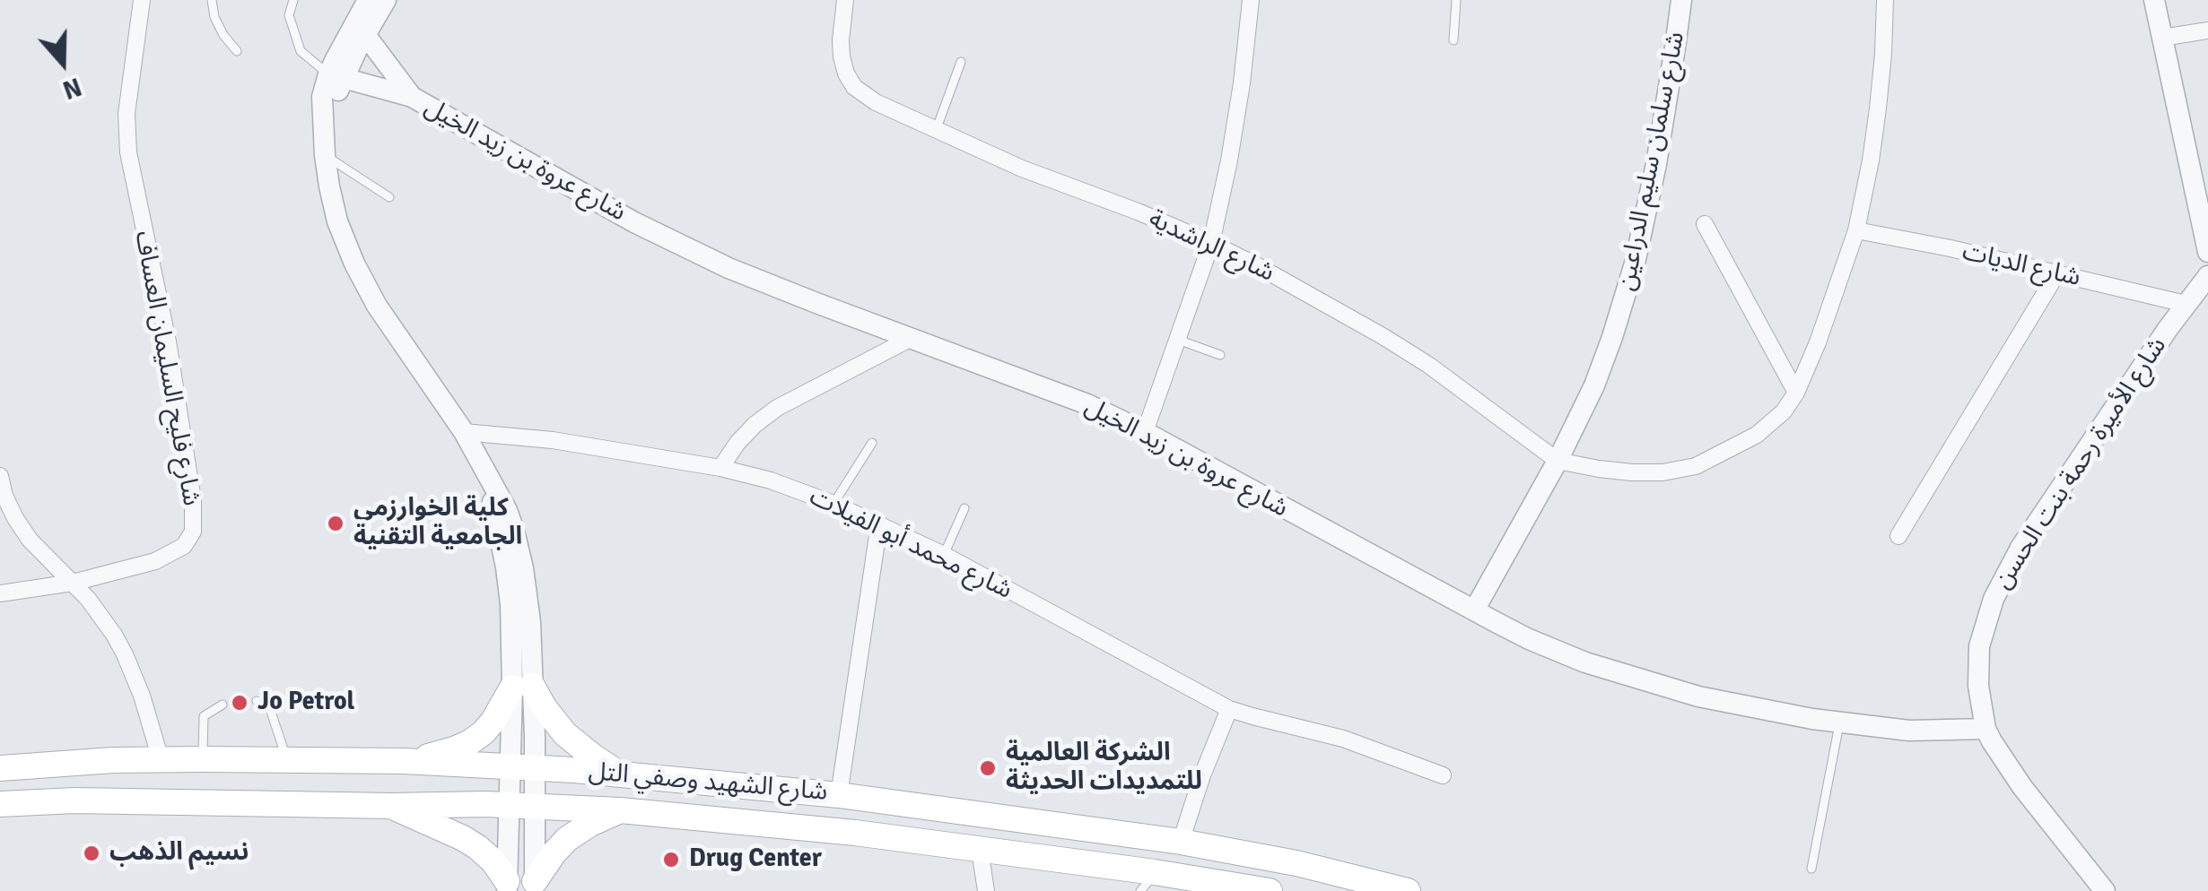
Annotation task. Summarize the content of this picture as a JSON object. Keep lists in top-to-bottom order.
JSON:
{
  "streets": {
    "main road": ["شارع الشهيد وصفي التل"],
    "street": [
      "شارع عروة بن زيد الخيل",
      "شارع سلمان سليم الدراعين",
      "شارع الراشدية",
      "شارع الديات",
      "شارع فليح السليمان العساف",
      "شارع الأميرة رحمة بنت الحسن",
      "شارع محمد أبو الفيلات"
    ]
  },
  "crossings": [
    ["شارع عروة بن زيد الخيل", "شارع سلمان سليم الدراعين"],
    ["شارع عروة بن زيد الخيل", "شارع الأميرة رحمة بنت الحسن"],
    ["شارع سلمان سليم الدراعين", "شارع الراشدية"],
    ["شارع الديات", "شارع الأميرة رحمة بنت الحسن"]
  ],
  "places": [
    "كلية الخوارزمي الجامعية التقنية",
    "Jo Petrol",
    "الشركة العالمية للتمديدات الحديثة",
    "نسيم الذهب",
    "Drug Center"
  ],
  "north": "bottom"
}
